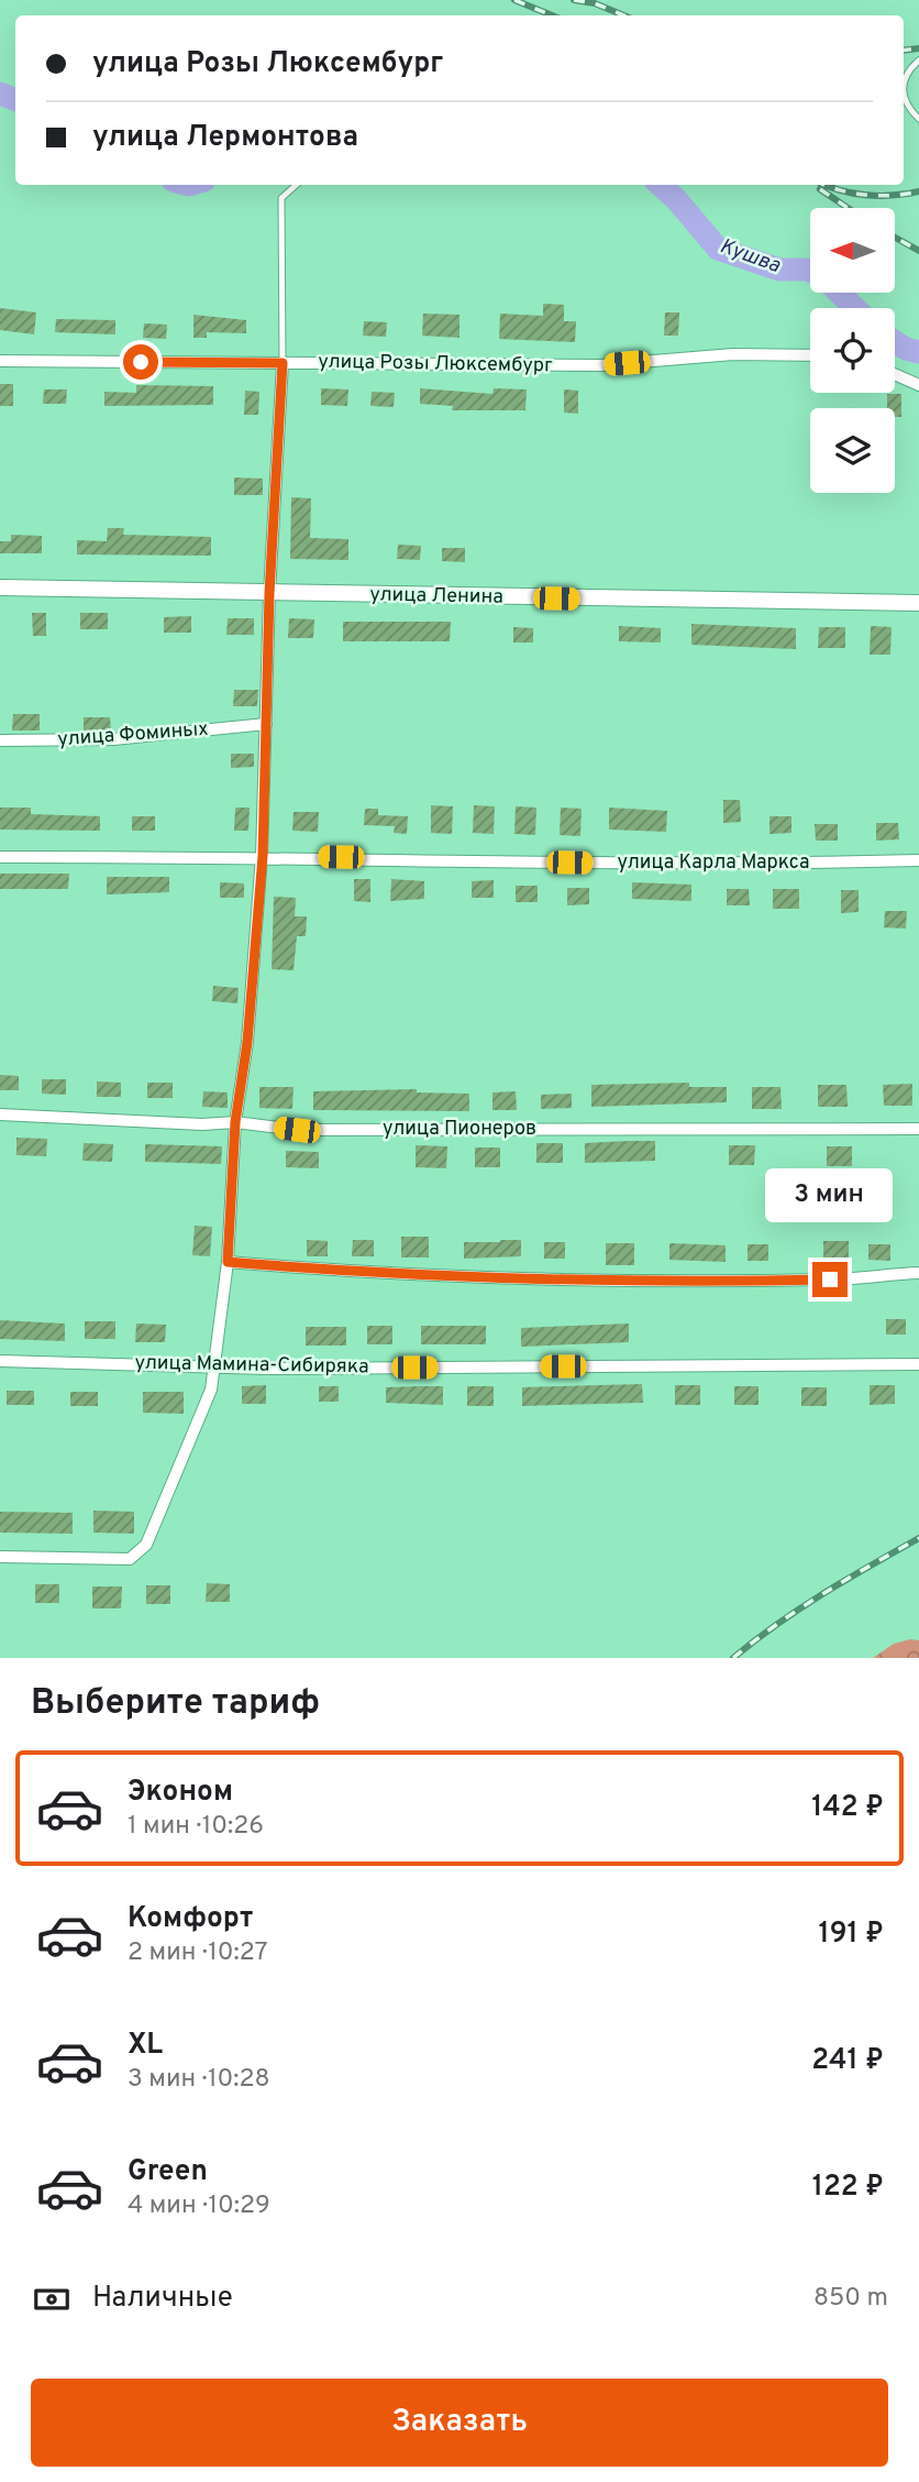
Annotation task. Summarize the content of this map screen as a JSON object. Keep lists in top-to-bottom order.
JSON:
{
  "streets": {
    "main road": ["улица Ленина"],
    "street": [
      "улица Розы Люксембург",
      "улица Фоминых",
      "улица Карла Маркса",
      "улица Пионеров",
      "улица Мамина-Сибиряка"
    ]
  },
  "water": ["Кушва"],
  "north": "left",
  "page": {
    "banner": ["улица Розы Люксембург", "улица Лермонтова"],
    "bubble": "3 мин",
    "heading": "Выберите тариф",
    "list": [
      {
        "name": "Эконом",
        "note": "1 мин · 10:26",
        "value": "142 ₽"
      },
      {
        "name": "Комфорт",
        "note": "2 мин · 10:27",
        "value": "191 ₽"
      },
      {
        "name": "XL",
        "note": "3 мин · 10:28",
        "value": "241 ₽"
      },
      {
        "name": "Green",
        "note": "4 мин · 10:29",
        "value": "122 ₽"
      }
    ],
    "pay": ["Наличные", "850 m"],
    "buttons": "Заказать"
  }
}
